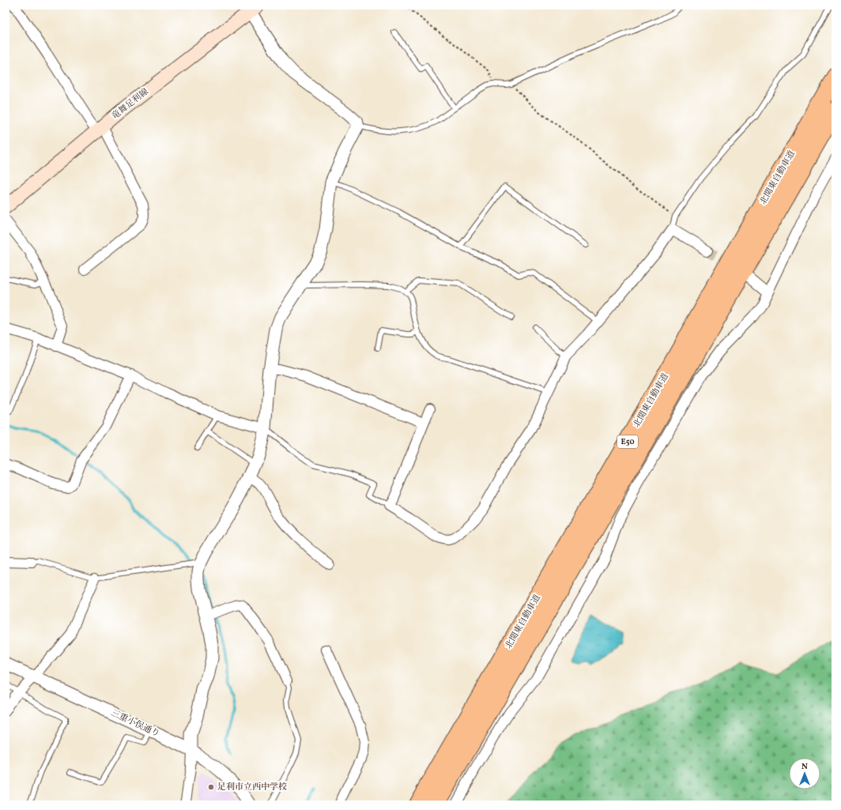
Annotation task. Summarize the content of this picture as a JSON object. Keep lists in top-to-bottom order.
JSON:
{
  "streets": {
    "highway": ["北関東自動車道", "E50"],
    "main road": ["竜舞足利線"],
    "street": ["三重小俣通り"]
  },
  "places": ["足利市立西中学校"],
  "north": "top"
}
